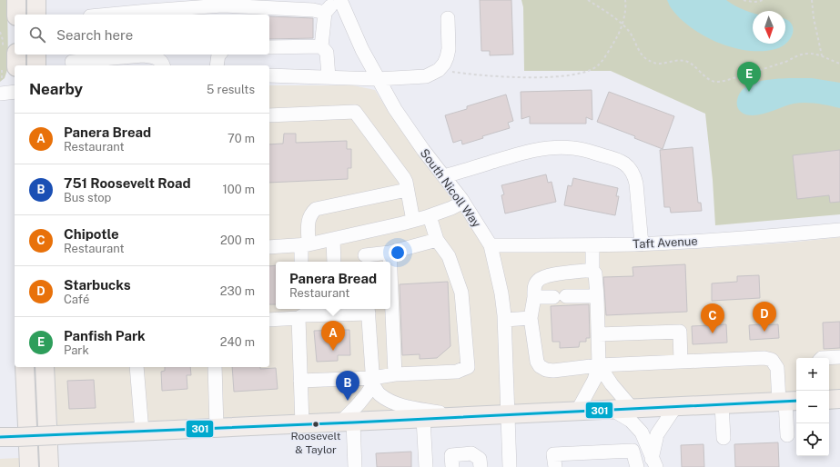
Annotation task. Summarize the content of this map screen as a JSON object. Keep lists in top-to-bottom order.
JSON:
{
  "streets": {
    "street": ["South Nicoll Way", "Taft Avenue"]
  },
  "crossings": [
    ["South Nicoll Way", "Taft Avenue"]
  ],
  "places": ["Roosevelt & Taylor"],
  "lines": ["transit line 301"],
  "north": "bottom",
  "page": {
    "search": "Search here",
    "pins": [
      "E",
      "D",
      "C",
      "A",
      "B"
    ],
    "heading": ["Nearby", "5 results"],
    "list": [
      {
        "mark": "A",
        "name": "Panera Bread",
        "note": "Restaurant",
        "value": "70 m"
      },
      {
        "mark": "B",
        "name": "751 Roosevelt Road",
        "note": "Bus stop",
        "value": "100 m"
      },
      {
        "mark": "C",
        "name": "Chipotle",
        "note": "Restaurant",
        "value": "200 m"
      },
      {
        "mark": "D",
        "name": "Starbucks",
        "note": "Café",
        "value": "230 m"
      },
      {
        "mark": "E",
        "name": "Panfish Park",
        "note": "Park",
        "value": "240 m"
      }
    ],
    "popup": ["Panera Bread", "Restaurant"],
    "map_buttons": ["+", "−"]
  }
}
